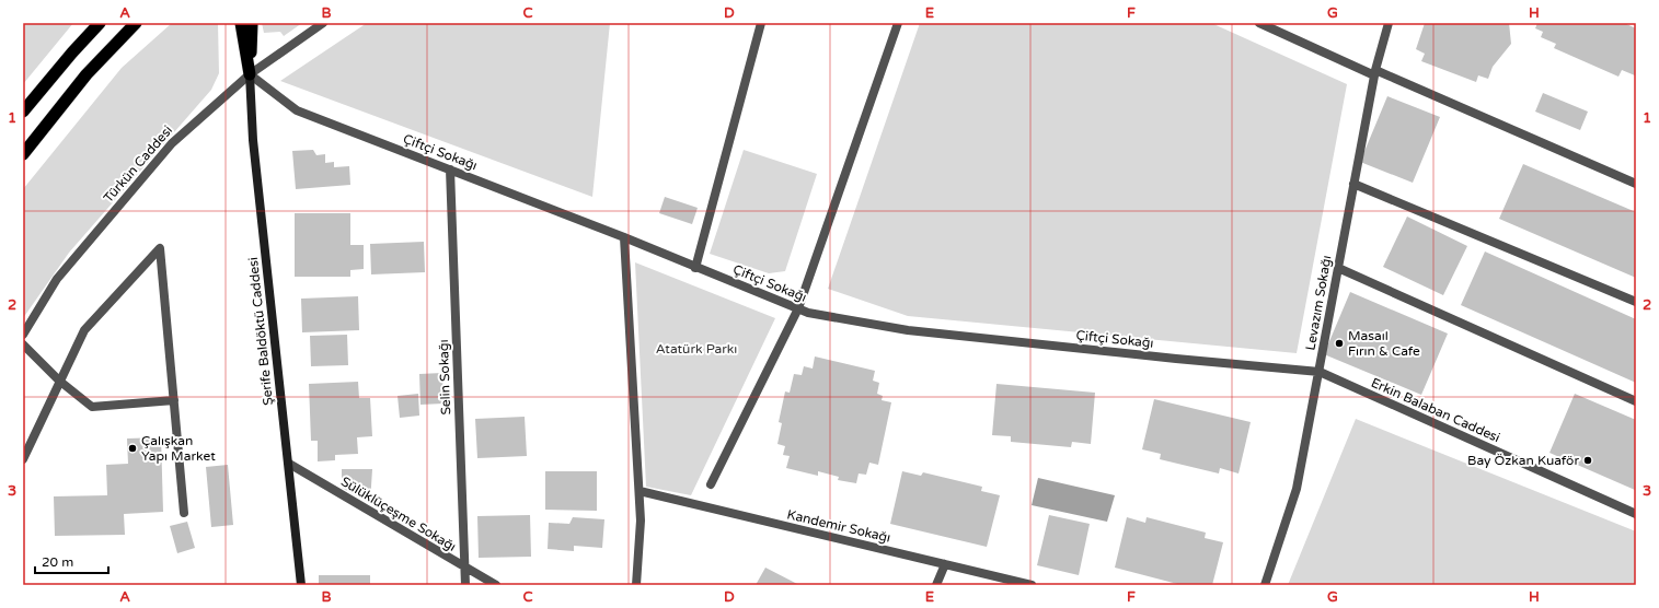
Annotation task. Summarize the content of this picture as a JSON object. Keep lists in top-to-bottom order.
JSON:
{
  "streets": {
    "main road": ["Şerife Baldöktü Caddesi"],
    "street": [
      "Çiftçi Sokağı",
      "Türkün Caddesi",
      "Levazım Sokağı",
      "Selin Sokağı",
      "Erkin Balaban Caddesi",
      "Sülüklüçeşme Sokağı",
      "Kandemir Sokağı"
    ]
  },
  "crossings": [
    ["Çiftçi Sokağı", "Türkün Caddesi"],
    ["Çiftçi Sokağı", "Levazım Sokağı"],
    ["Çiftçi Sokağı", "Şerife Baldöktü Caddesi"],
    ["Çiftçi Sokağı", "Selin Sokağı"],
    ["Çiftçi Sokağı", "Erkin Balaban Caddesi"],
    ["Türkün Caddesi", "Şerife Baldöktü Caddesi"],
    ["Levazım Sokağı", "Erkin Balaban Caddesi"],
    ["Şerife Baldöktü Caddesi", "Sülüklüçeşme Sokağı"],
    ["Selin Sokağı", "Sülüklüçeşme Sokağı"]
  ],
  "parks": ["Atatürk Parkı"],
  "places": ["Masaıl Fırın & Cafe", "Çalışkan Yapı Market", "Bay Özkan Kuaför"],
  "scale_bar": "20 m",
  "grid": {
    "columns": [
      "A",
      "B",
      "C",
      "D",
      "E",
      "F",
      "G",
      "H"
    ],
    "rows": ["1", "2", "3"]
  }
}
